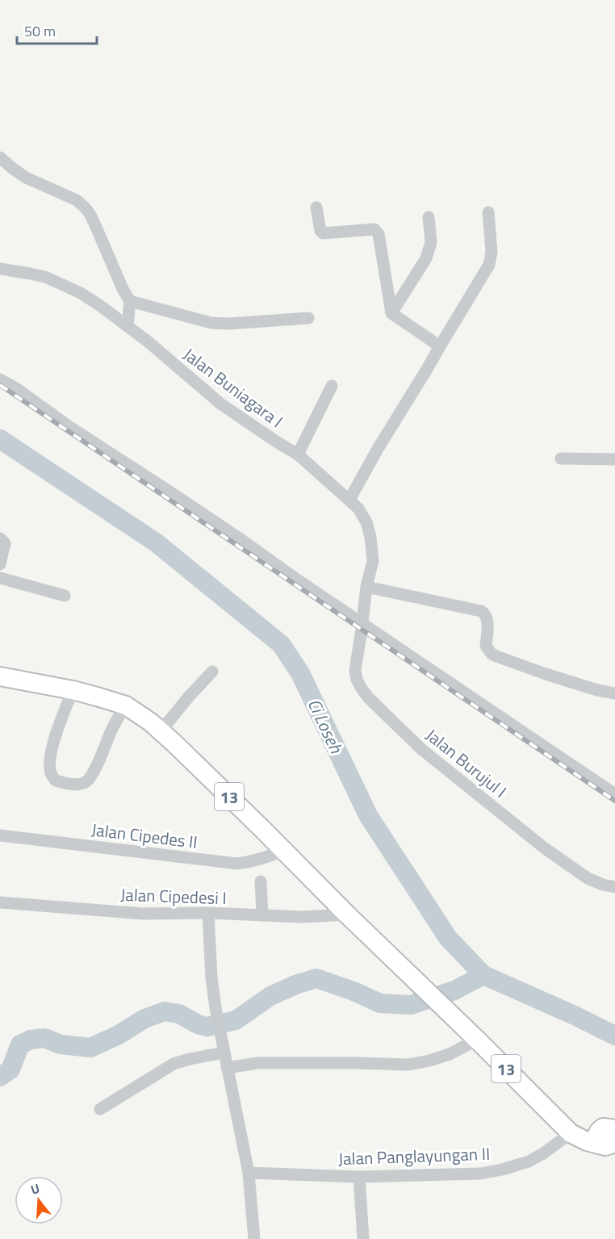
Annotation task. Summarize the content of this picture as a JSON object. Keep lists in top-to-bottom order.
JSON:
{
  "streets": {
    "highway": ["13"],
    "street": [
      "Jalan Buniagara I",
      "Jalan Burujul I",
      "Jalan Cipedes II",
      "Jalan Cipedesi I",
      "Jalan Panglayungan II"
    ]
  },
  "crossings": [
    ["Jalan Buniagara I", "Jalan Burujul I"],
    ["13", "Jalan Cipedes II"],
    ["13", "Jalan Cipedesi I"],
    ["13", "Jalan Panglayungan II"]
  ],
  "water": ["Ci Loseh"],
  "scale_bar": "50 m",
  "north": "top"
}
